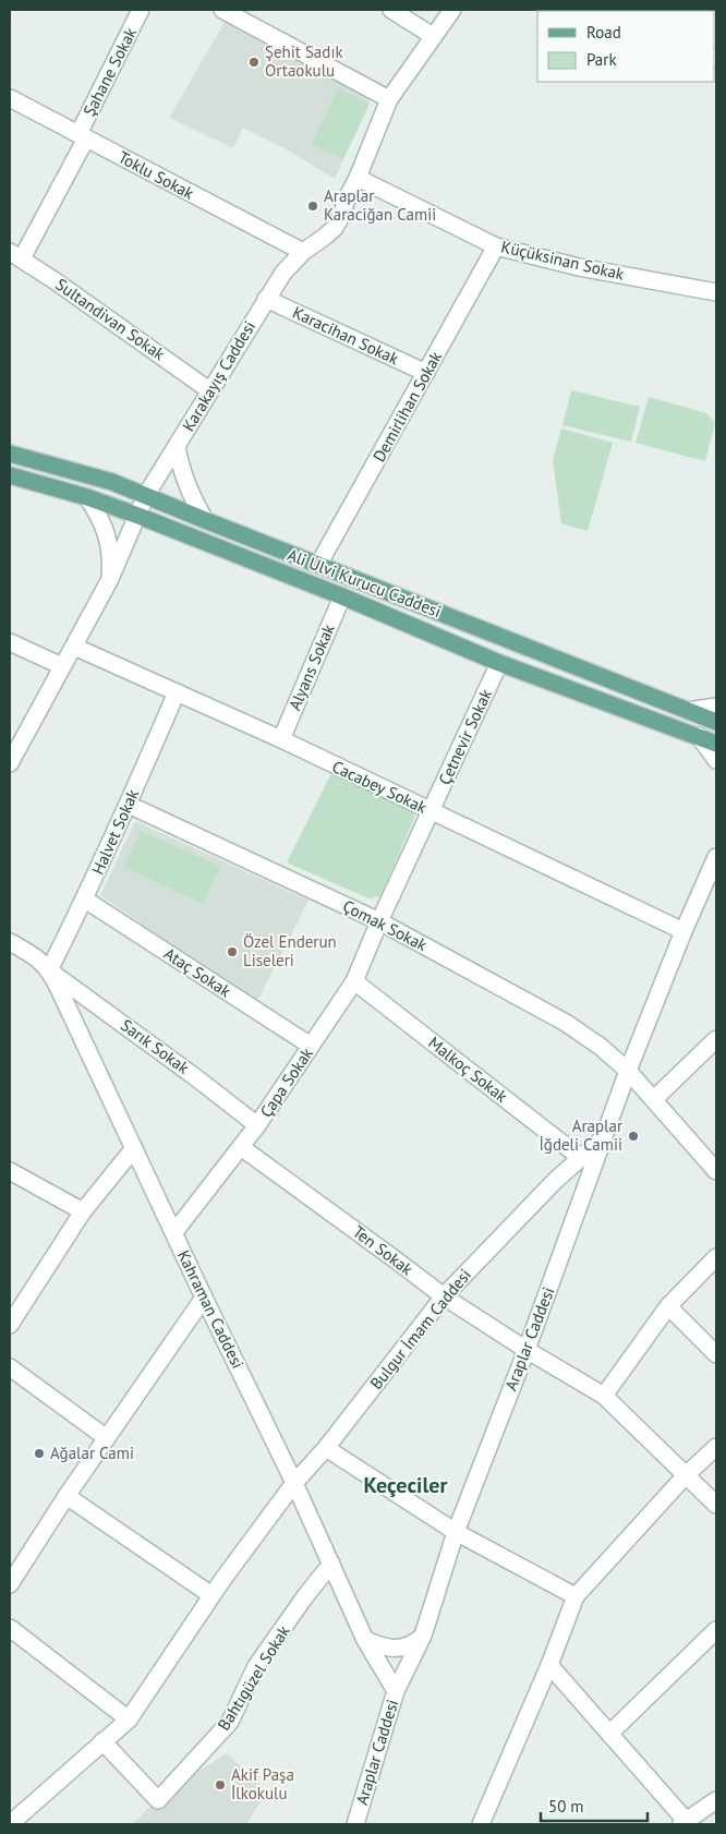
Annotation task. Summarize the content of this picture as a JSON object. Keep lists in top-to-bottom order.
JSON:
{
  "streets": {
    "main road": ["Ali Ulvi Kurucu Caddesi"],
    "street": [
      "Şahane Sokak",
      "Toklu Sokak",
      "Küçüksinan Sokak",
      "Sultandivan Sokak",
      "Karacihan Sokak",
      "Karakayış Caddesi",
      "Demirlihan Sokak",
      "Alyans Sokak",
      "Çetnevir Sokak",
      "Cacabey Sokak",
      "Halvet Sokak",
      "Çomak Sokak",
      "Ataç Sokak",
      "Sarık Sokak",
      "Malkoç Sokak",
      "Çapa Sokak",
      "Ten Sokak",
      "Kahraman Caddesi",
      "Bulgur İmam Caddesi",
      "Araplar Caddesi",
      "Bahtıgüzel Sokak"
    ]
  },
  "crossings": [
    ["Şahane Sokak", "Toklu Sokak"],
    ["Şahane Sokak", "Sultandivan Sokak"],
    ["Toklu Sokak", "Karakayış Caddesi"],
    ["Küçüksinan Sokak", "Karakayış Caddesi"],
    ["Küçüksinan Sokak", "Demirlihan Sokak"],
    ["Sultandivan Sokak", "Karakayış Caddesi"],
    ["Karacihan Sokak", "Karakayış Caddesi"],
    ["Karacihan Sokak", "Demirlihan Sokak"],
    ["Karakayış Caddesi", "Ali Ulvi Kurucu Caddesi"],
    ["Karakayış Caddesi", "Cacabey Sokak"],
    ["Demirlihan Sokak", "Ali Ulvi Kurucu Caddesi"],
    ["Ali Ulvi Kurucu Caddesi", "Alyans Sokak"],
    ["Ali Ulvi Kurucu Caddesi", "Çetnevir Sokak"],
    ["Alyans Sokak", "Cacabey Sokak"],
    ["Çetnevir Sokak", "Cacabey Sokak"],
    ["Çetnevir Sokak", "Çomak Sokak"],
    ["Çetnevir Sokak", "Çapa Sokak"],
    ["Cacabey Sokak", "Halvet Sokak"],
    ["Cacabey Sokak", "Araplar Caddesi"],
    ["Halvet Sokak", "Çomak Sokak"],
    ["Halvet Sokak", "Ataç Sokak"],
    ["Halvet Sokak", "Sarık Sokak"],
    ["Halvet Sokak", "Kahraman Caddesi"],
    ["Çomak Sokak", "Çapa Sokak"],
    ["Çomak Sokak", "Araplar Caddesi"],
    ["Ataç Sokak", "Çapa Sokak"],
    ["Sarık Sokak", "Çapa Sokak"],
    ["Sarık Sokak", "Kahraman Caddesi"],
    ["Malkoç Sokak", "Çapa Sokak"],
    ["Malkoç Sokak", "Bulgur İmam Caddesi"],
    ["Çapa Sokak", "Ten Sokak"],
    ["Çapa Sokak", "Kahraman Caddesi"],
    ["Ten Sokak", "Bulgur İmam Caddesi"],
    ["Ten Sokak", "Araplar Caddesi"],
    ["Kahraman Caddesi", "Bulgur İmam Caddesi"],
    ["Kahraman Caddesi", "Araplar Caddesi"],
    ["Kahraman Caddesi", "Bahtıgüzel Sokak"],
    ["Bulgur İmam Caddesi", "Araplar Caddesi"],
    ["Bulgur İmam Caddesi", "Bahtıgüzel Sokak"]
  ],
  "districts": ["Keçeciler"],
  "places": [
    "Şehit Sadık Ortaokulu",
    "Araplar Karaciğan Camii",
    "Özel Enderun Liseleri",
    "Araplar İğdeli Camii",
    "Ağalar Cami",
    "Akif Paşa İlkokulu"
  ],
  "legend": ["Road", "Park"],
  "scale_bar": "50 m"
}
